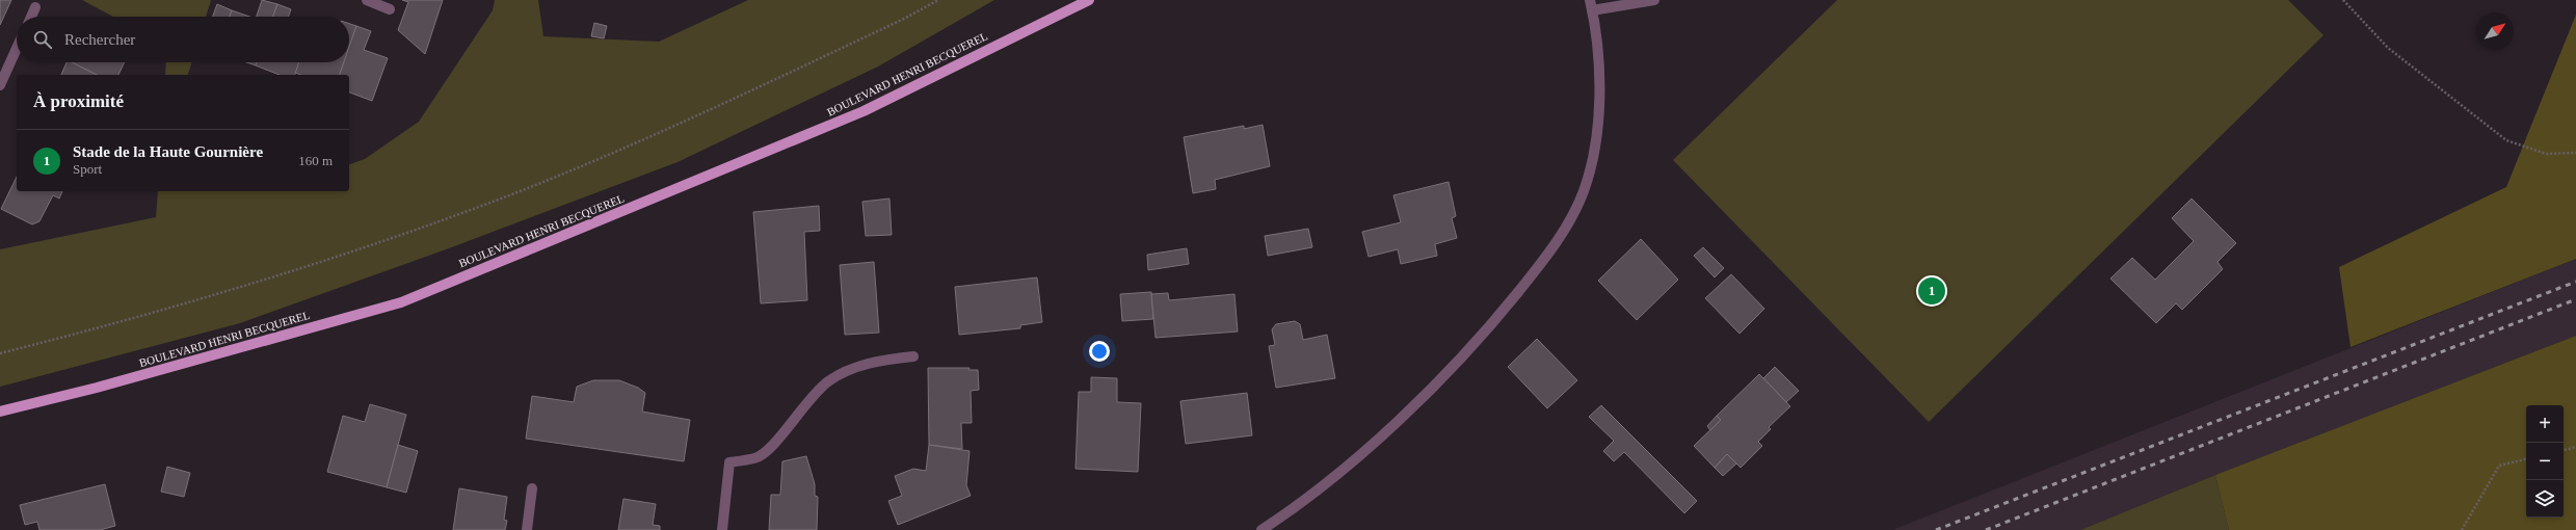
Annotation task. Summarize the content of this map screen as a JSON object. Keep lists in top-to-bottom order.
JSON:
{
  "streets": {
    "main road": ["BOULEVARD HENRI BECQUEREL"]
  },
  "north": "top right",
  "page": {
    "search": "Rechercher",
    "heading": "À proximité",
    "list": [
      {
        "mark": "1",
        "name": "Stade de la Haute Gournière",
        "note": "Sport",
        "value": "160 m"
      }
    ],
    "pins": "1",
    "map_buttons": ["+", "−"]
  }
}
